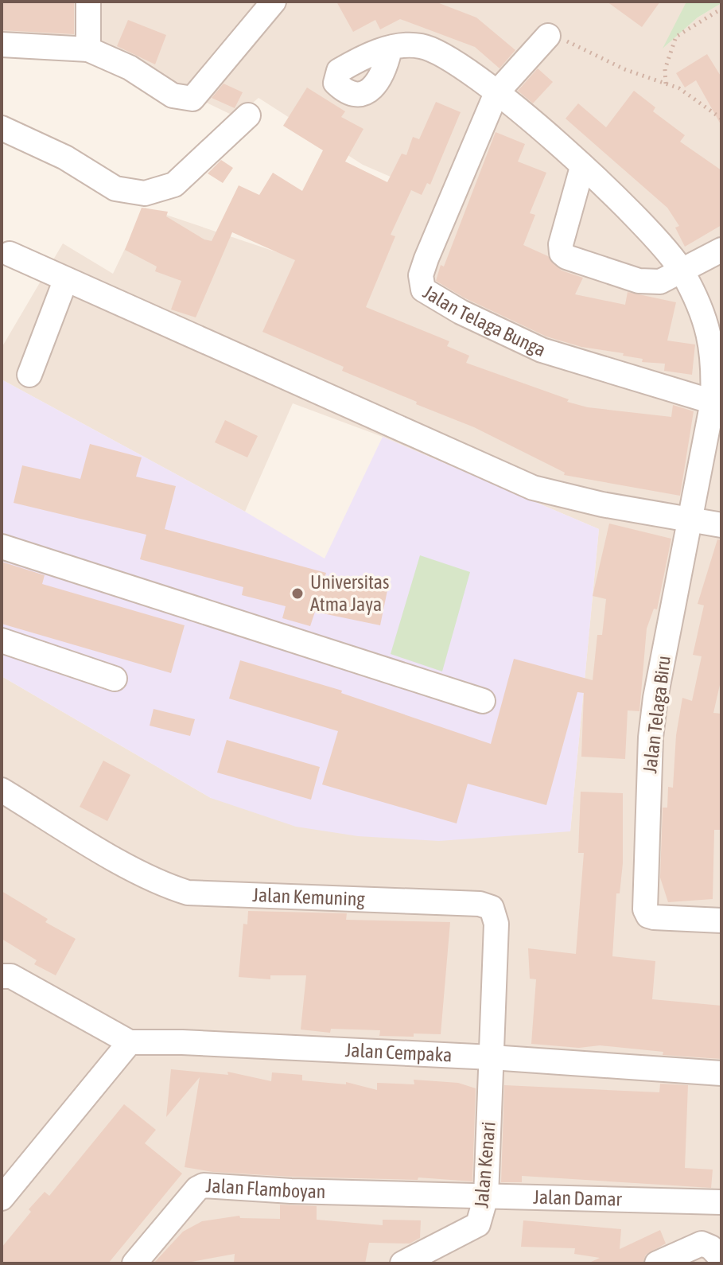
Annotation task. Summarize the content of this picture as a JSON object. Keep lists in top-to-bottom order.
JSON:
{
  "streets": {
    "street": [
      "Jalan Telaga Bunga",
      "Jalan Telaga Biru",
      "Jalan Kemuning",
      "Jalan Cempaka",
      "Jalan Kenari",
      "Jalan Flamboyan",
      "Jalan Damar"
    ]
  },
  "crossings": [
    ["Jalan Telaga Bunga", "Jalan Telaga Biru"],
    ["Jalan Kemuning", "Jalan Cempaka"],
    ["Jalan Kemuning", "Jalan Kenari"],
    ["Jalan Cempaka", "Jalan Kenari"],
    ["Jalan Kenari", "Jalan Damar"],
    ["Jalan Flamboyan", "Jalan Damar"]
  ],
  "places": ["Universitas Atma Jaya"]
}
